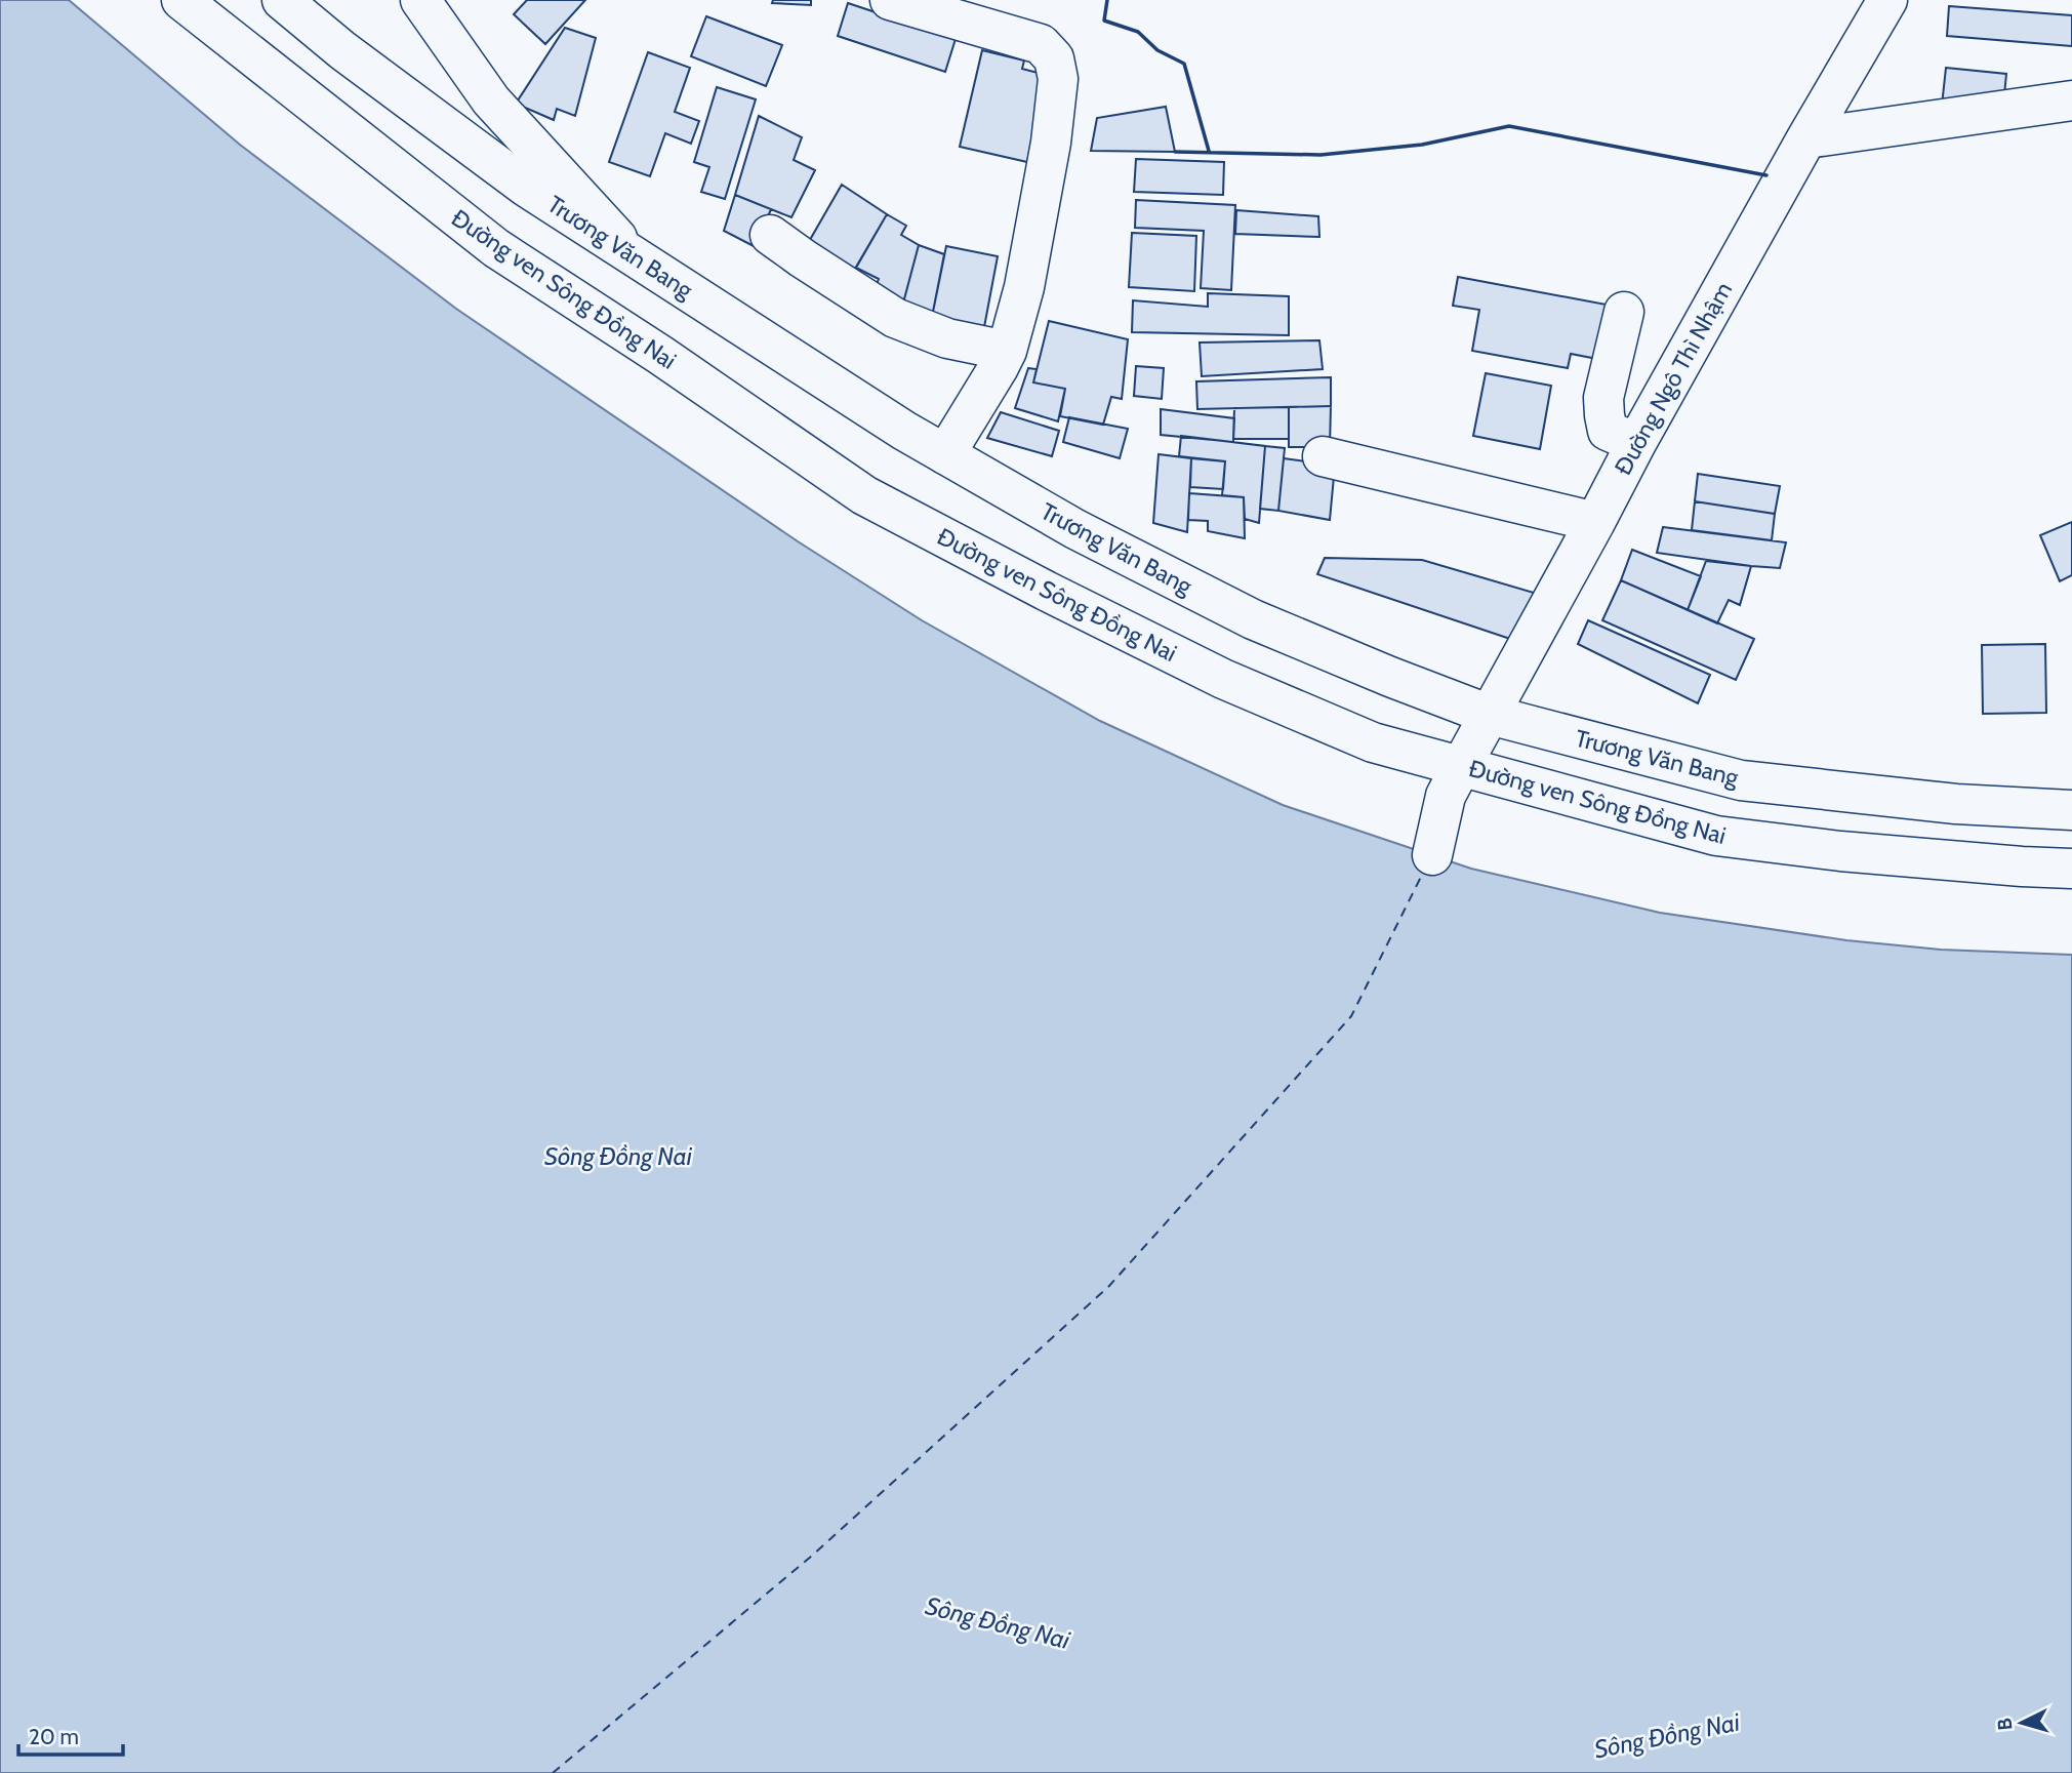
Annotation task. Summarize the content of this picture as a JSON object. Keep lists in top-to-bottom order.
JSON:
{
  "streets": {
    "main road": ["Trương Văn Bang", "Đường ven Sông Đồng Nai", "Đường Ngô Thì Nhậm"]
  },
  "crossings": [
    ["Trương Văn Bang", "Đường Ngô Thì Nhậm"],
    ["Đường ven Sông Đồng Nai", "Đường Ngô Thì Nhậm"]
  ],
  "water": ["Sông Đồng Nai"],
  "scale_bar": "20 m",
  "north": "left"
}
